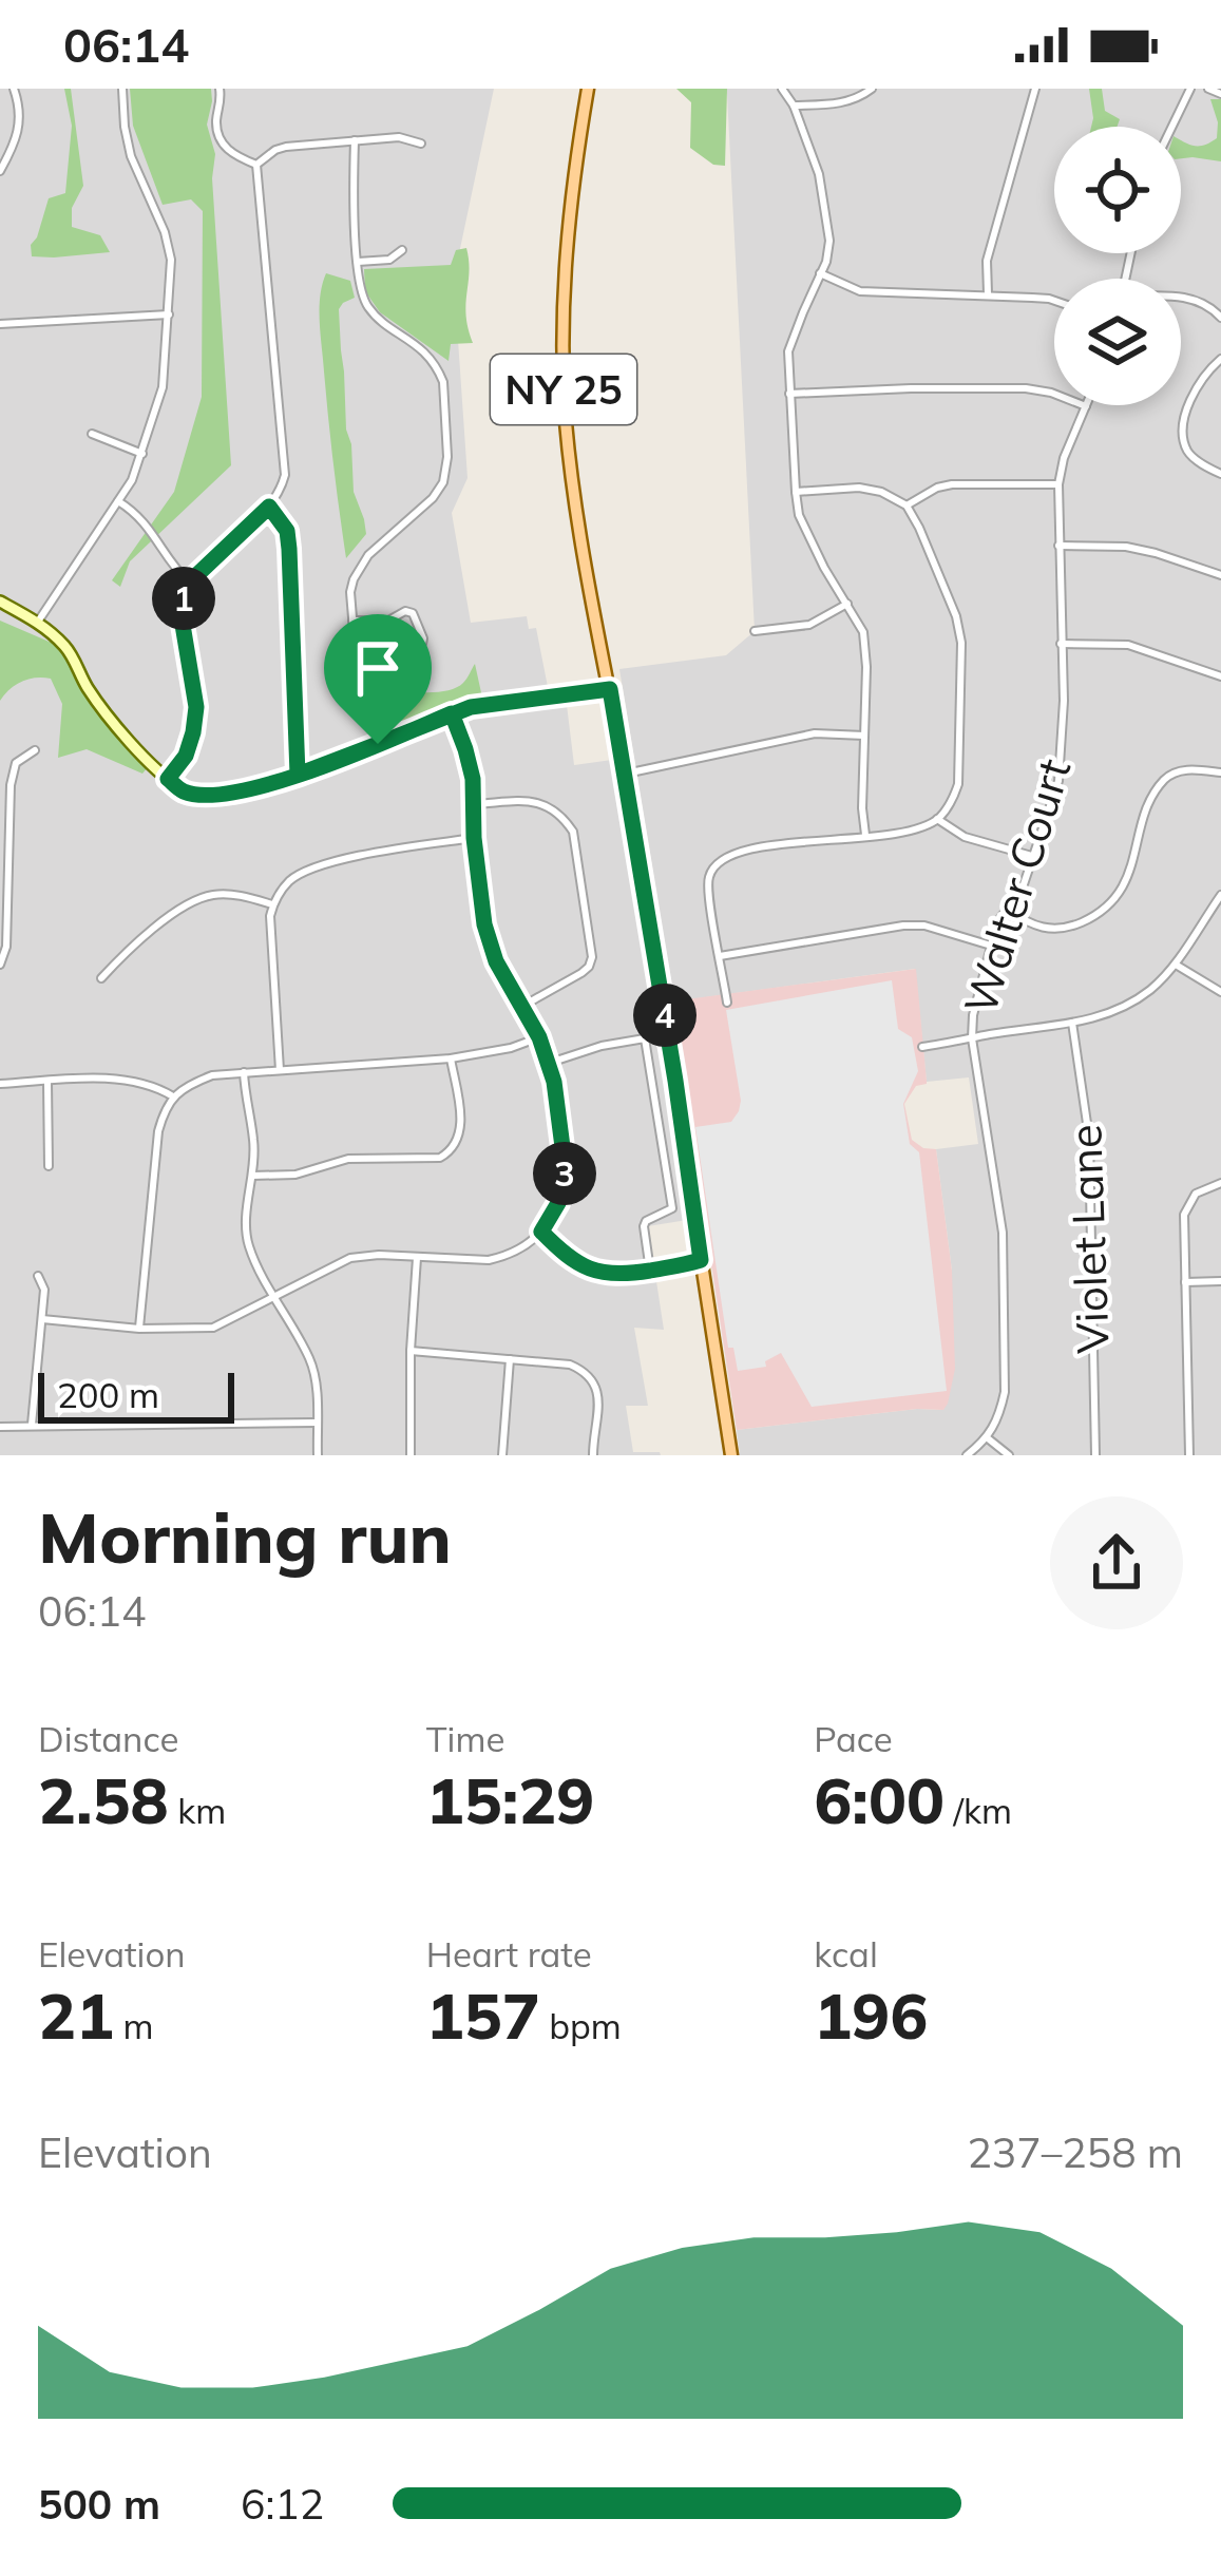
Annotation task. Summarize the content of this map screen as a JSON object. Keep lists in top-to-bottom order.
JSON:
{
  "streets": {
    "main road": ["NY 25"],
    "street": ["Walter Court", "Violet Lane"]
  },
  "scale_bar": "200 m",
  "page": {
    "status": "06:14",
    "pins": ["1", "4", "3"],
    "scale": "200 m",
    "heading": ["Morning run", "06:14"],
    "stats": [
      ["Distance", "2.58 km"],
      ["Time", "15:29"],
      ["Pace", "6:00 /km"],
      ["Elevation", "21 m"],
      ["Heart rate", "157 bpm"],
      ["kcal", "196"]
    ],
    "chart": ["Elevation", "237–258 m"],
    "list": [
      {
        "name": "500 m",
        "note": "6:12"
      }
    ]
  }
}
